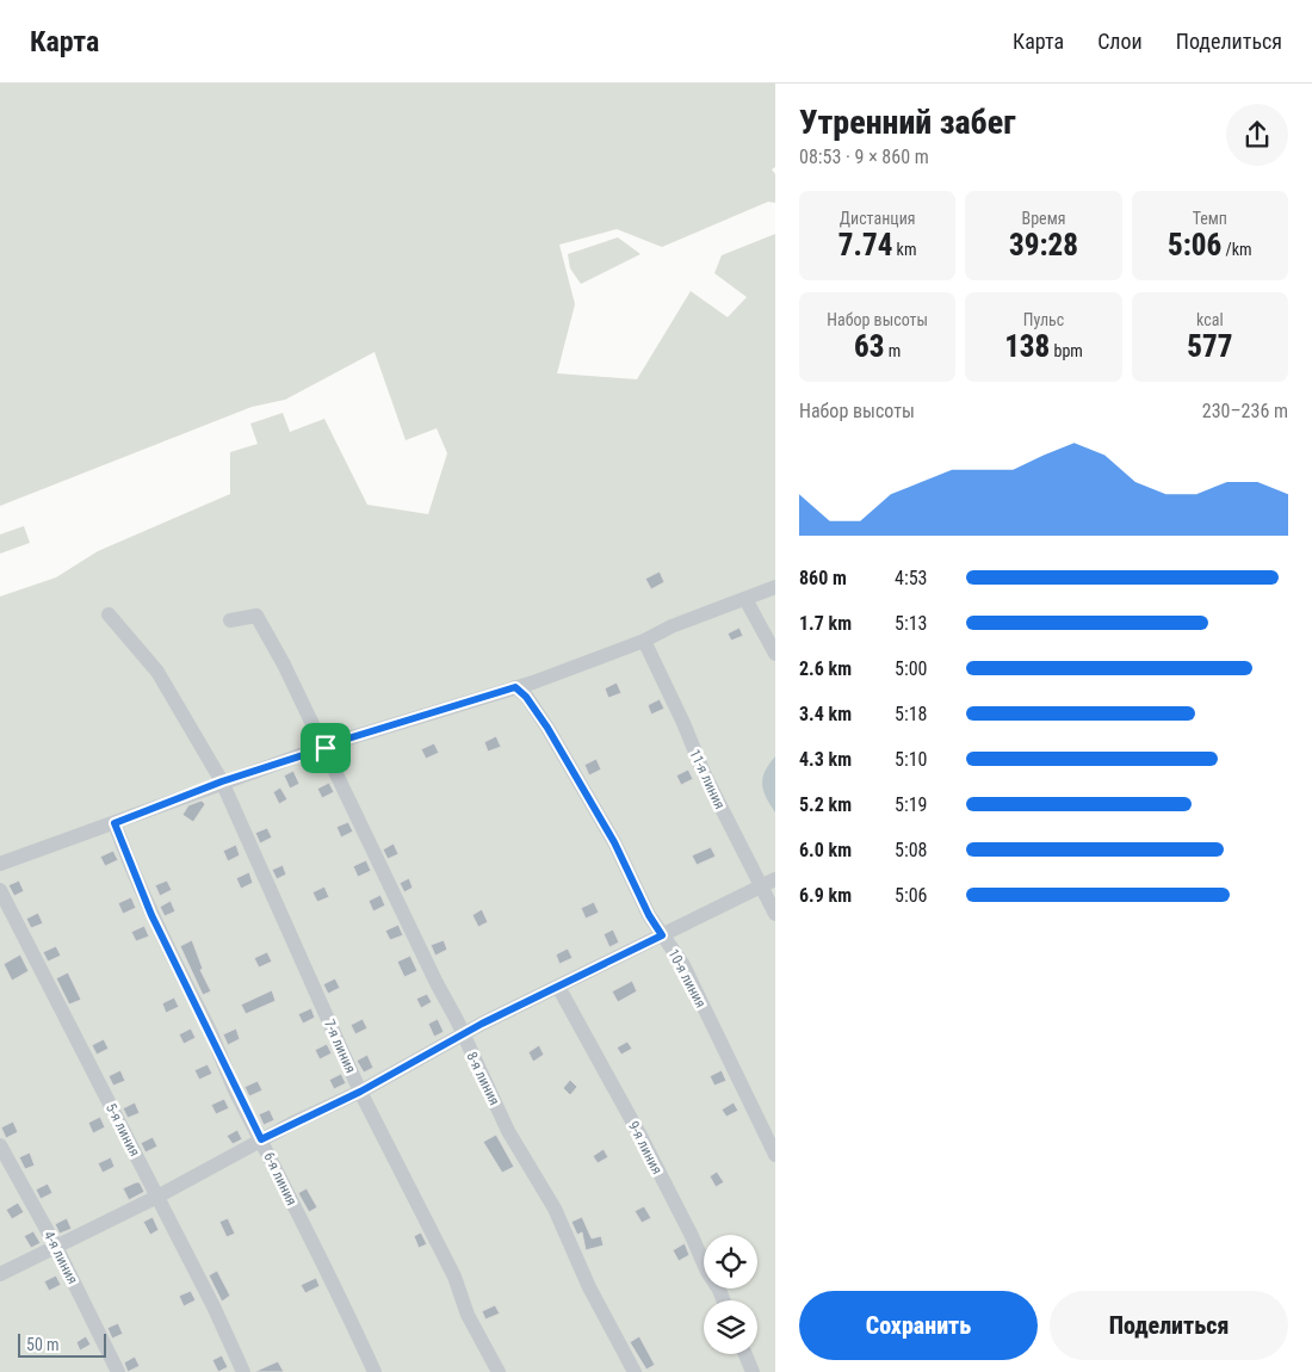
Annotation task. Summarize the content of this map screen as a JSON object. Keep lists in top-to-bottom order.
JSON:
{
  "streets": {
    "street": [
      "11-я линия",
      "10-я линия",
      "7-я линия",
      "8-я линия",
      "5-я линия",
      "9-я линия",
      "6-я линия",
      "4-я линия"
    ]
  },
  "scale_bar": "50 m",
  "page": {
    "header": "Карта",
    "nav": ["Карта", "Слои", "Поделиться"],
    "heading": ["Утренний забег", "08:53 · 9 × 860 m"],
    "stats": [
      ["Дистанция", "7.74 km"],
      ["Время", "39:28"],
      ["Темп", "5:06 /km"],
      ["Набор высоты", "63 m"],
      ["Пульс", "138 bpm"],
      ["kcal", "577"]
    ],
    "chart": ["Набор высоты", "230–236 m"],
    "list": [
      {
        "name": "860 m",
        "note": "4:53"
      },
      {
        "name": "1.7 km",
        "note": "5:13"
      },
      {
        "name": "2.6 km",
        "note": "5:00"
      },
      {
        "name": "3.4 km",
        "note": "5:18"
      },
      {
        "name": "4.3 km",
        "note": "5:10"
      },
      {
        "name": "5.2 km",
        "note": "5:19"
      },
      {
        "name": "6.0 km",
        "note": "5:08"
      },
      {
        "name": "6.9 km",
        "note": "5:06"
      }
    ],
    "buttons": ["Сохранить", "Поделиться"],
    "scale": "50 m"
  }
}
